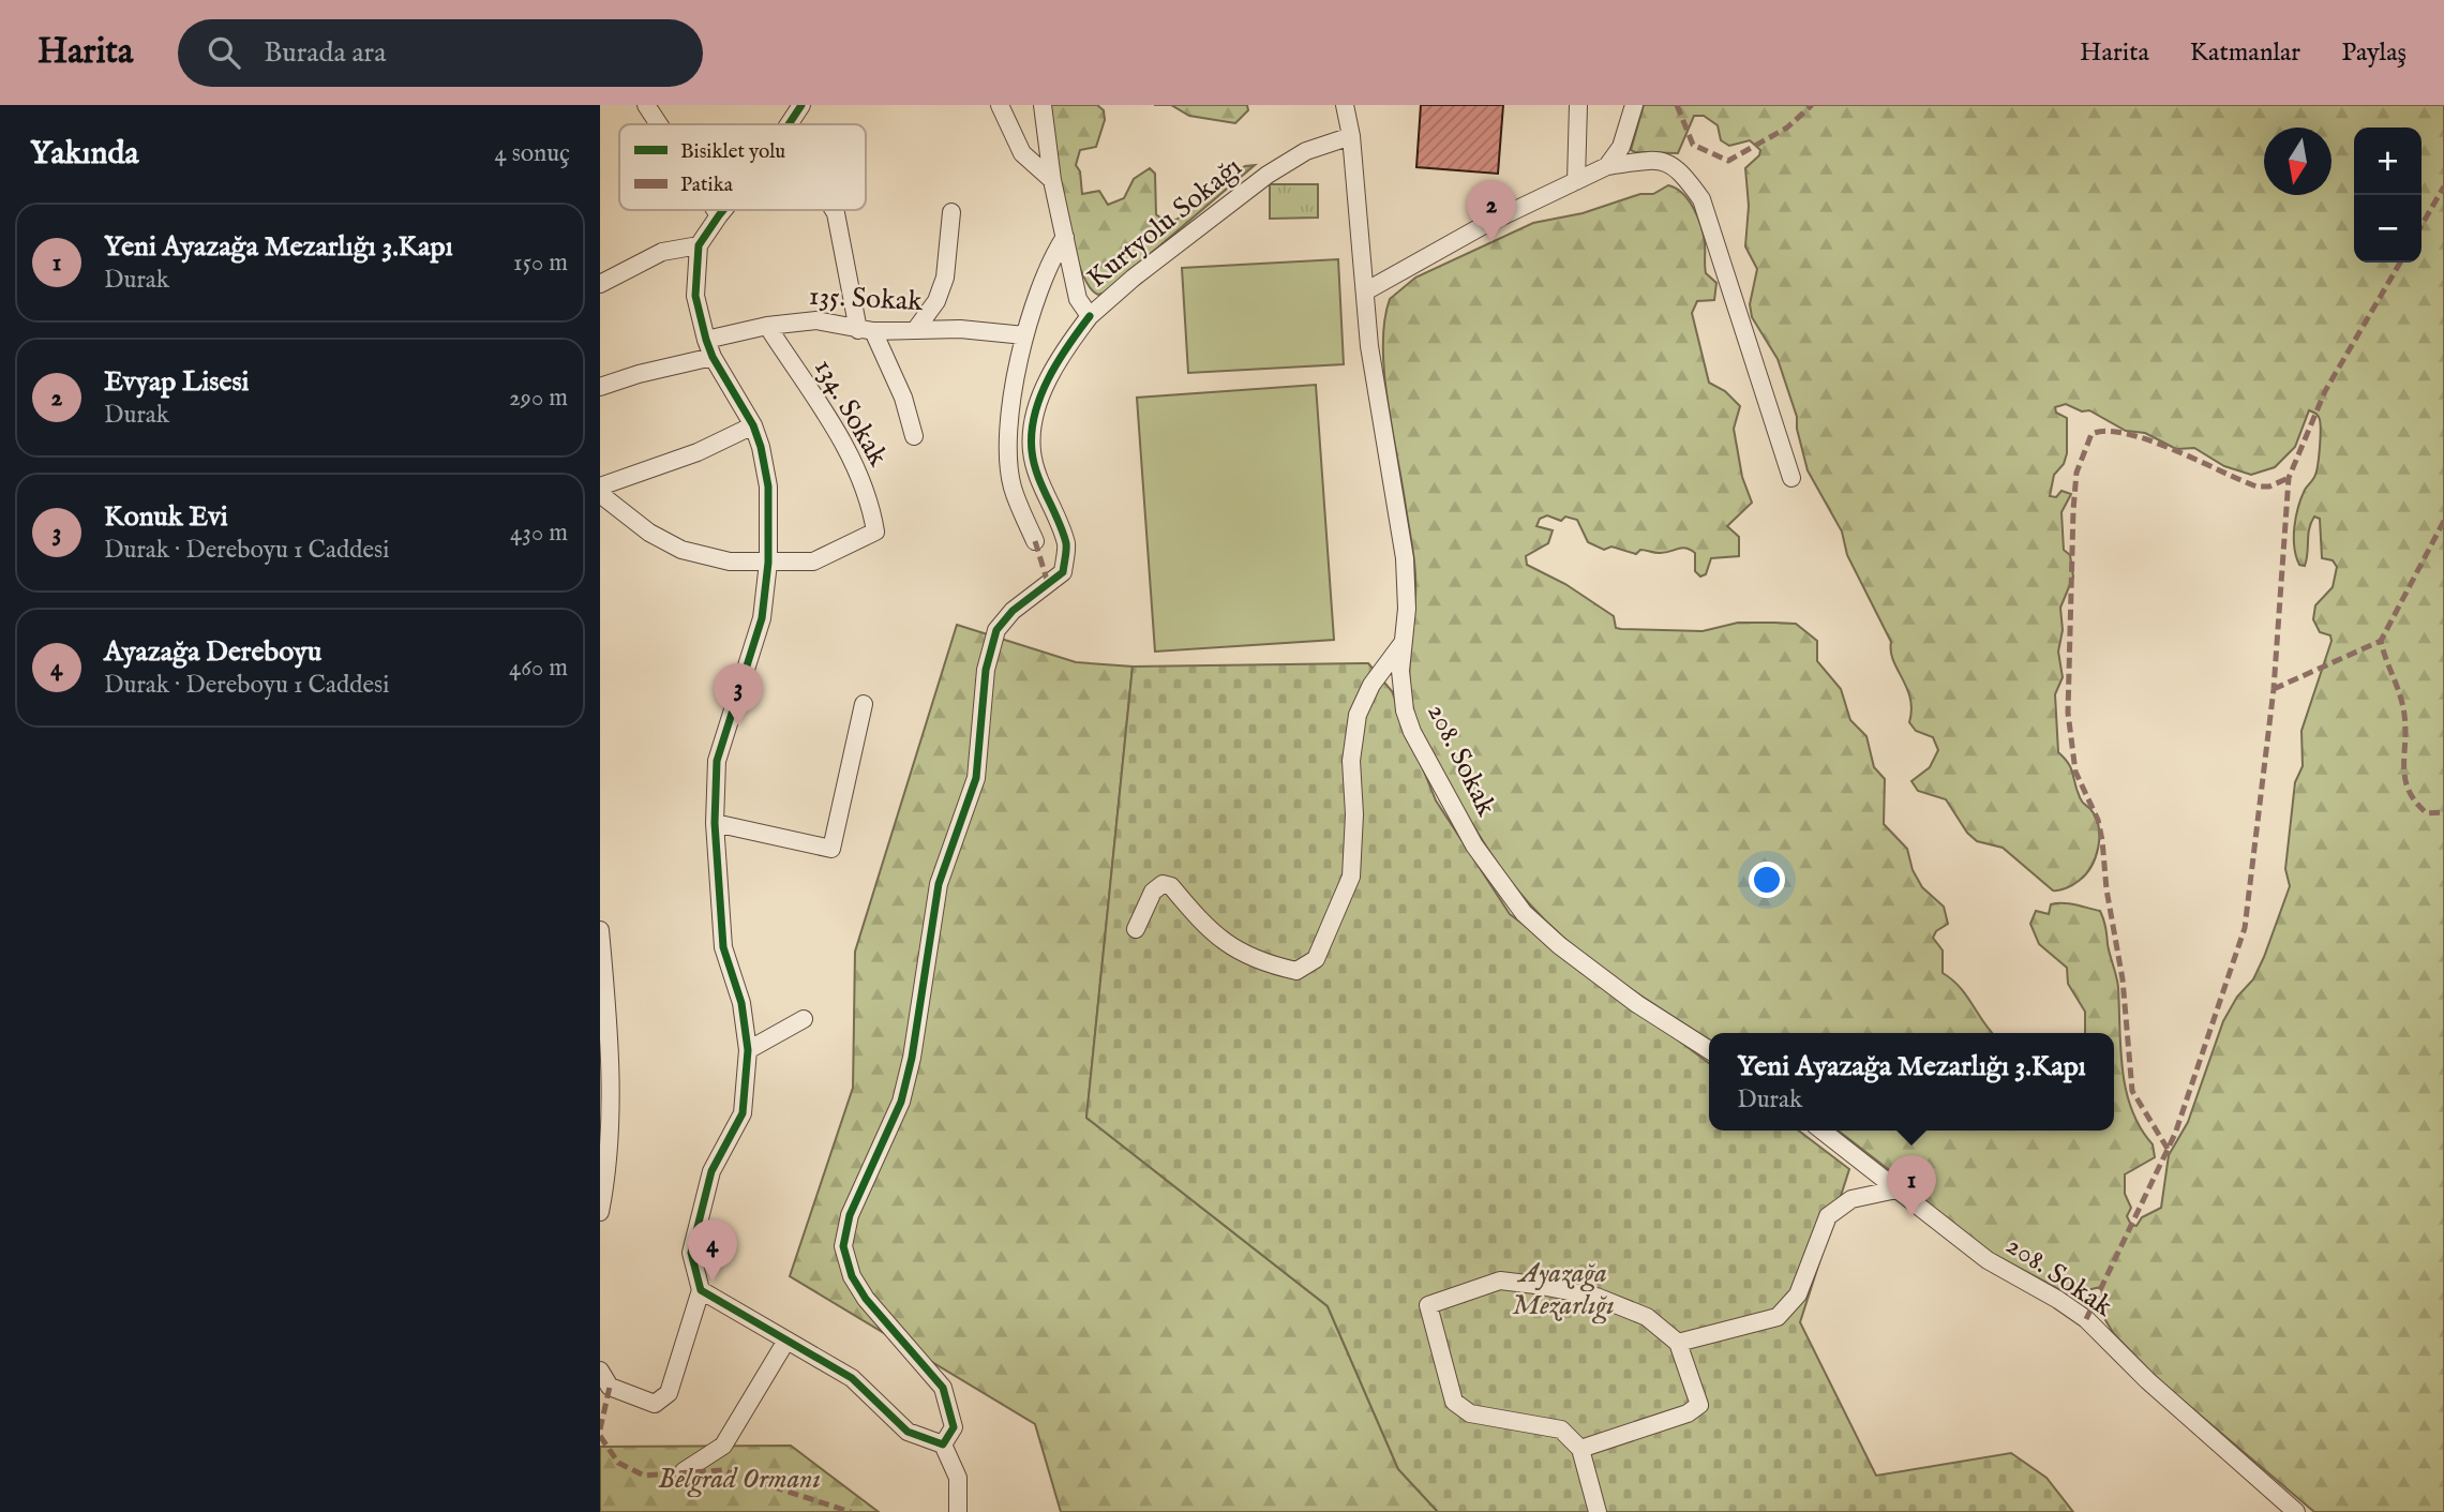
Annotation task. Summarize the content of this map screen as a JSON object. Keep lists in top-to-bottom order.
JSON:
{
  "streets": {
    "street": [
      "Kurtyolu Sokağı",
      "135. Sokak",
      "134. Sokak",
      "208. Sokak"
    ]
  },
  "crossings": [
    ["Kurtyolu Sokağı", "135. Sokak"],
    ["Kurtyolu Sokağı", "208. Sokak"],
    ["135. Sokak", "134. Sokak"]
  ],
  "parks": ["Ayazağa Mezarlığı", "Belgrad Ormanı"],
  "legend": ["Bisiklet yolu", "Patika"],
  "north": "bottom",
  "page": {
    "header": "Harita",
    "search": "Burada ara",
    "nav": ["Harita", "Katmanlar", "Paylaş"],
    "heading": ["Yakında", "4 sonuç"],
    "map_buttons": ["+", "−"],
    "pins": [
      "2",
      "3",
      "1",
      "4"
    ],
    "list": [
      {
        "mark": "1",
        "name": "Yeni Ayazağa Mezarlığı 3.Kapı",
        "note": "Durak",
        "value": "150 m"
      },
      {
        "mark": "2",
        "name": "Evyap Lisesi",
        "note": "Durak",
        "value": "290 m"
      },
      {
        "mark": "3",
        "name": "Konuk Evi",
        "note": "Durak · Dereboyu 1 Caddesi",
        "value": "430 m"
      },
      {
        "mark": "4",
        "name": "Ayazağa Dereboyu",
        "note": "Durak · Dereboyu 1 Caddesi",
        "value": "460 m"
      }
    ],
    "popup": ["Yeni Ayazağa Mezarlığı 3.Kapı", "Durak"]
  }
}
